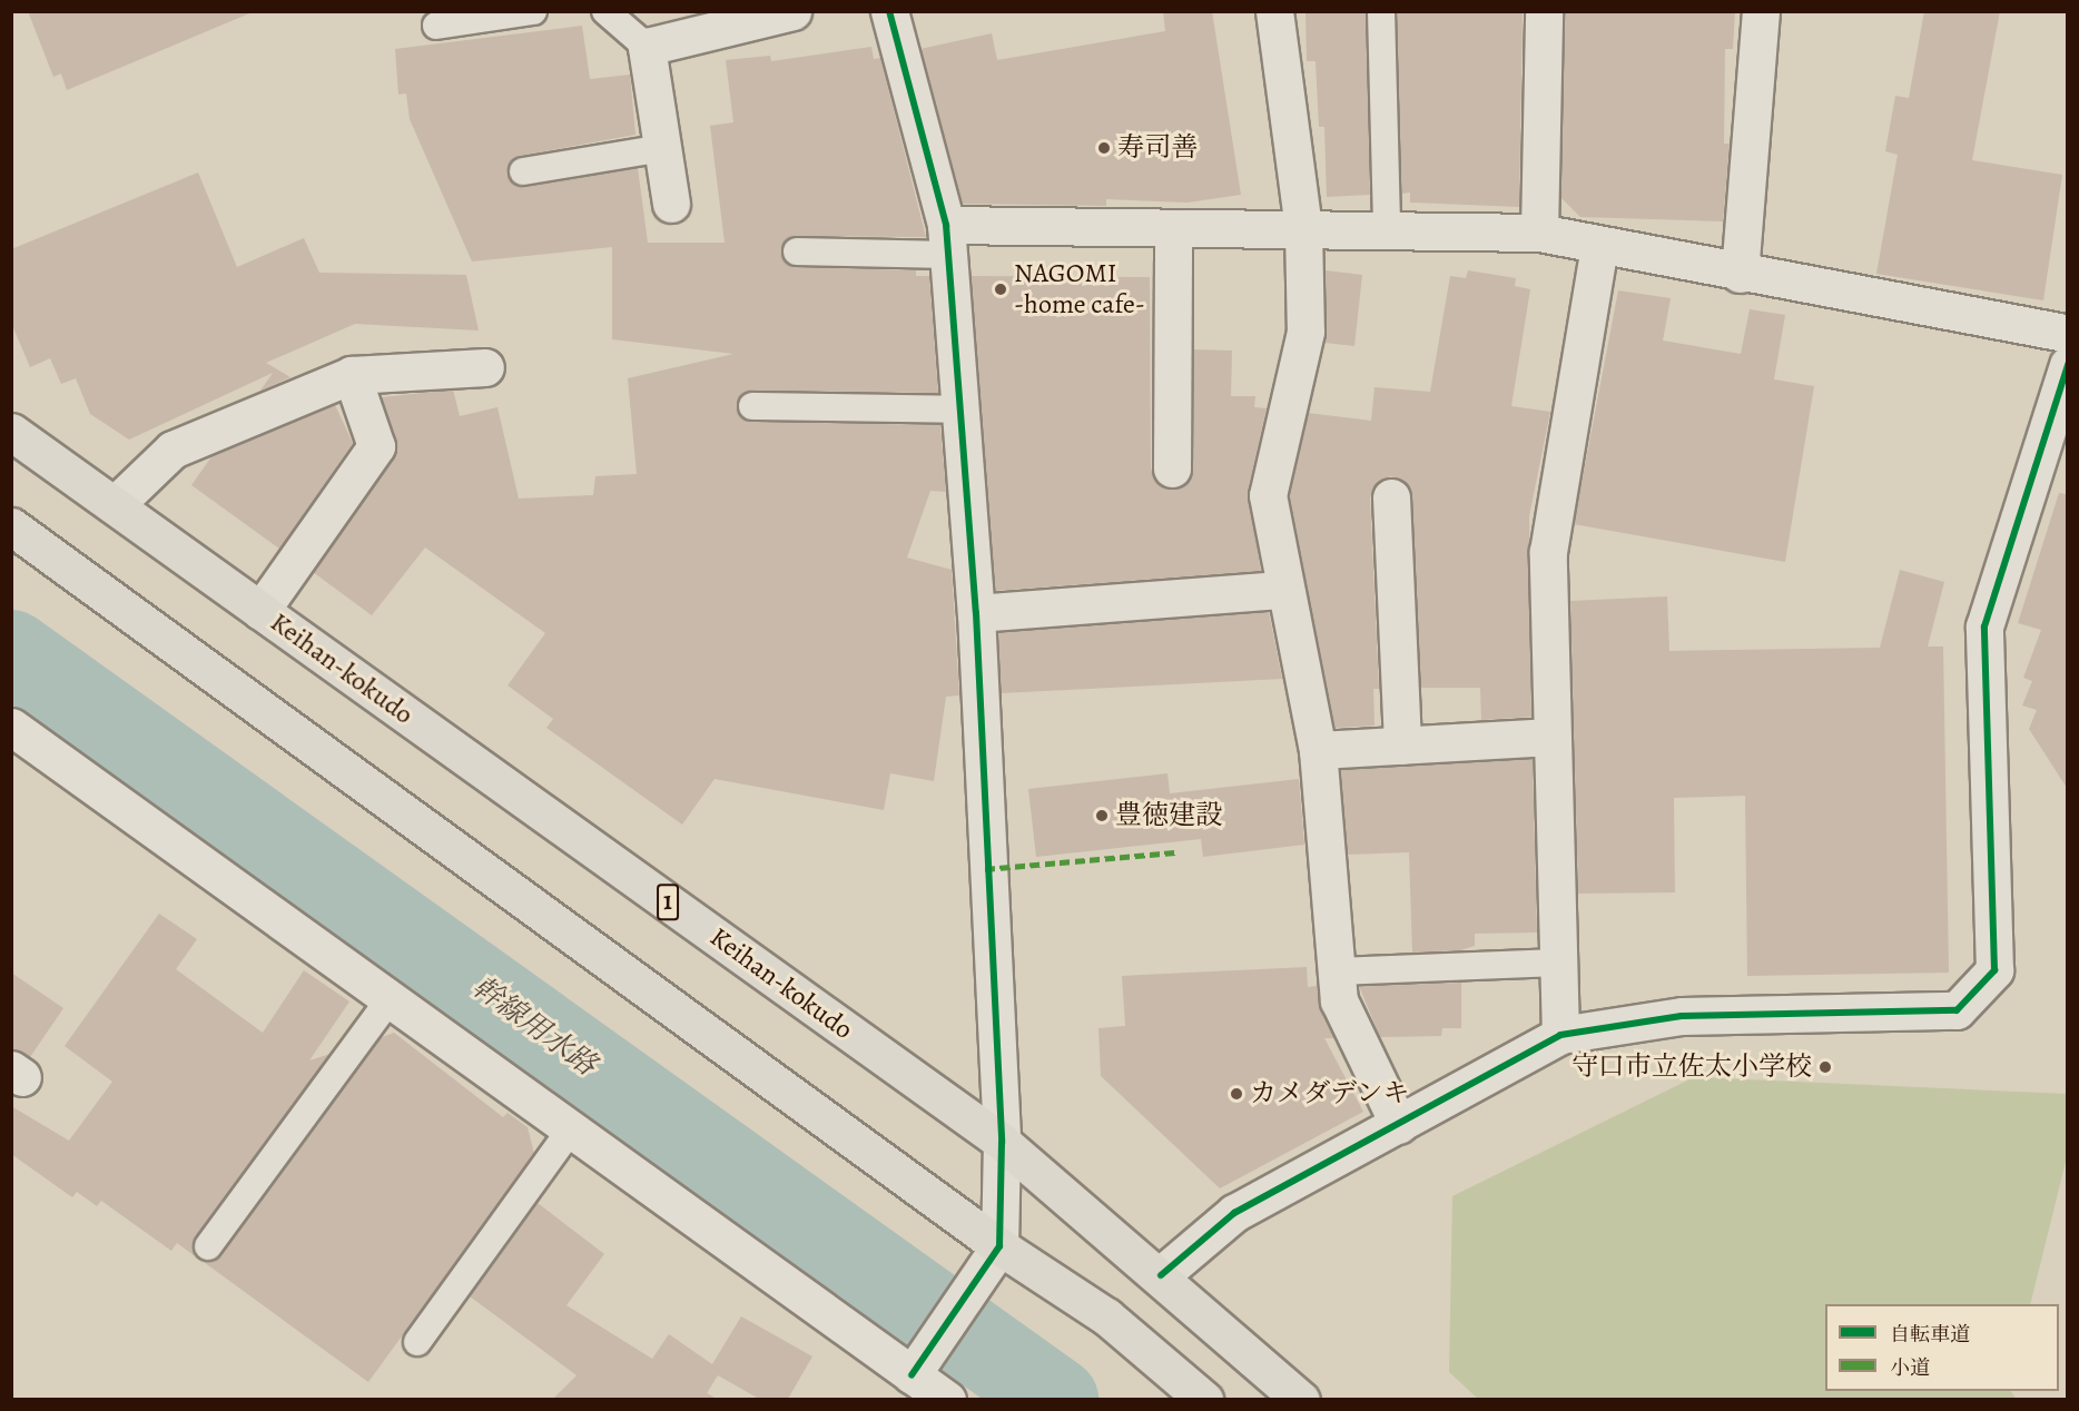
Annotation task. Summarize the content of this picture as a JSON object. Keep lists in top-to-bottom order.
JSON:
{
  "streets": {
    "highway": ["Keihan-kokudo", "1"]
  },
  "water": ["幹線用水路"],
  "places": [
    "寿司善",
    "NAGOMI -home cafe-",
    "豊徳建設",
    "守口市立佐太小学校",
    "カメダデンキ"
  ],
  "legend": ["自転車道", "小道"]
}
